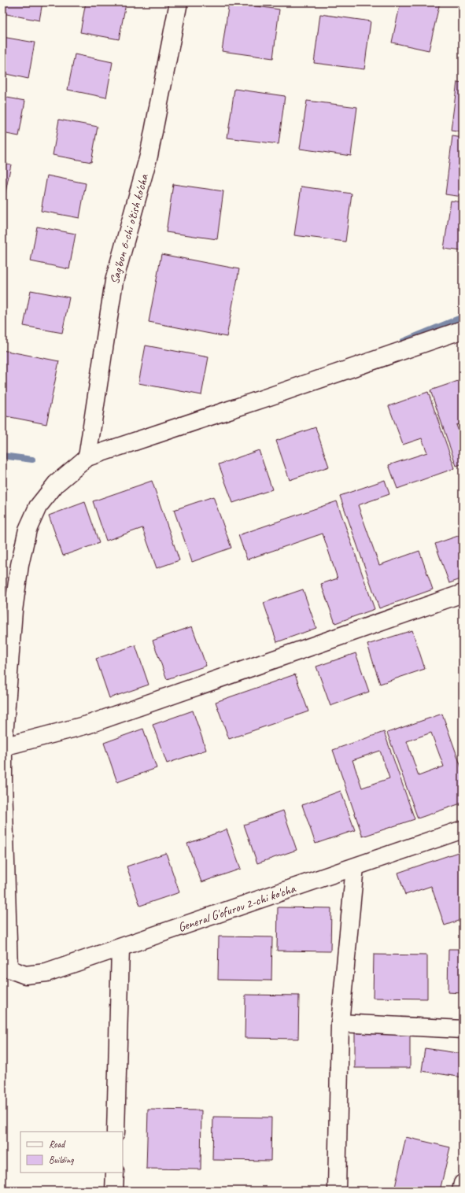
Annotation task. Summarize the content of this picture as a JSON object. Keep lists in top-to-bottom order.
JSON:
{
  "streets": {
    "street": ["Sag'bon 6-chi o'tish ko'cha", "General G'ofurov 2-chi ko'cha"]
  },
  "legend": ["Road", "Building"]
}
